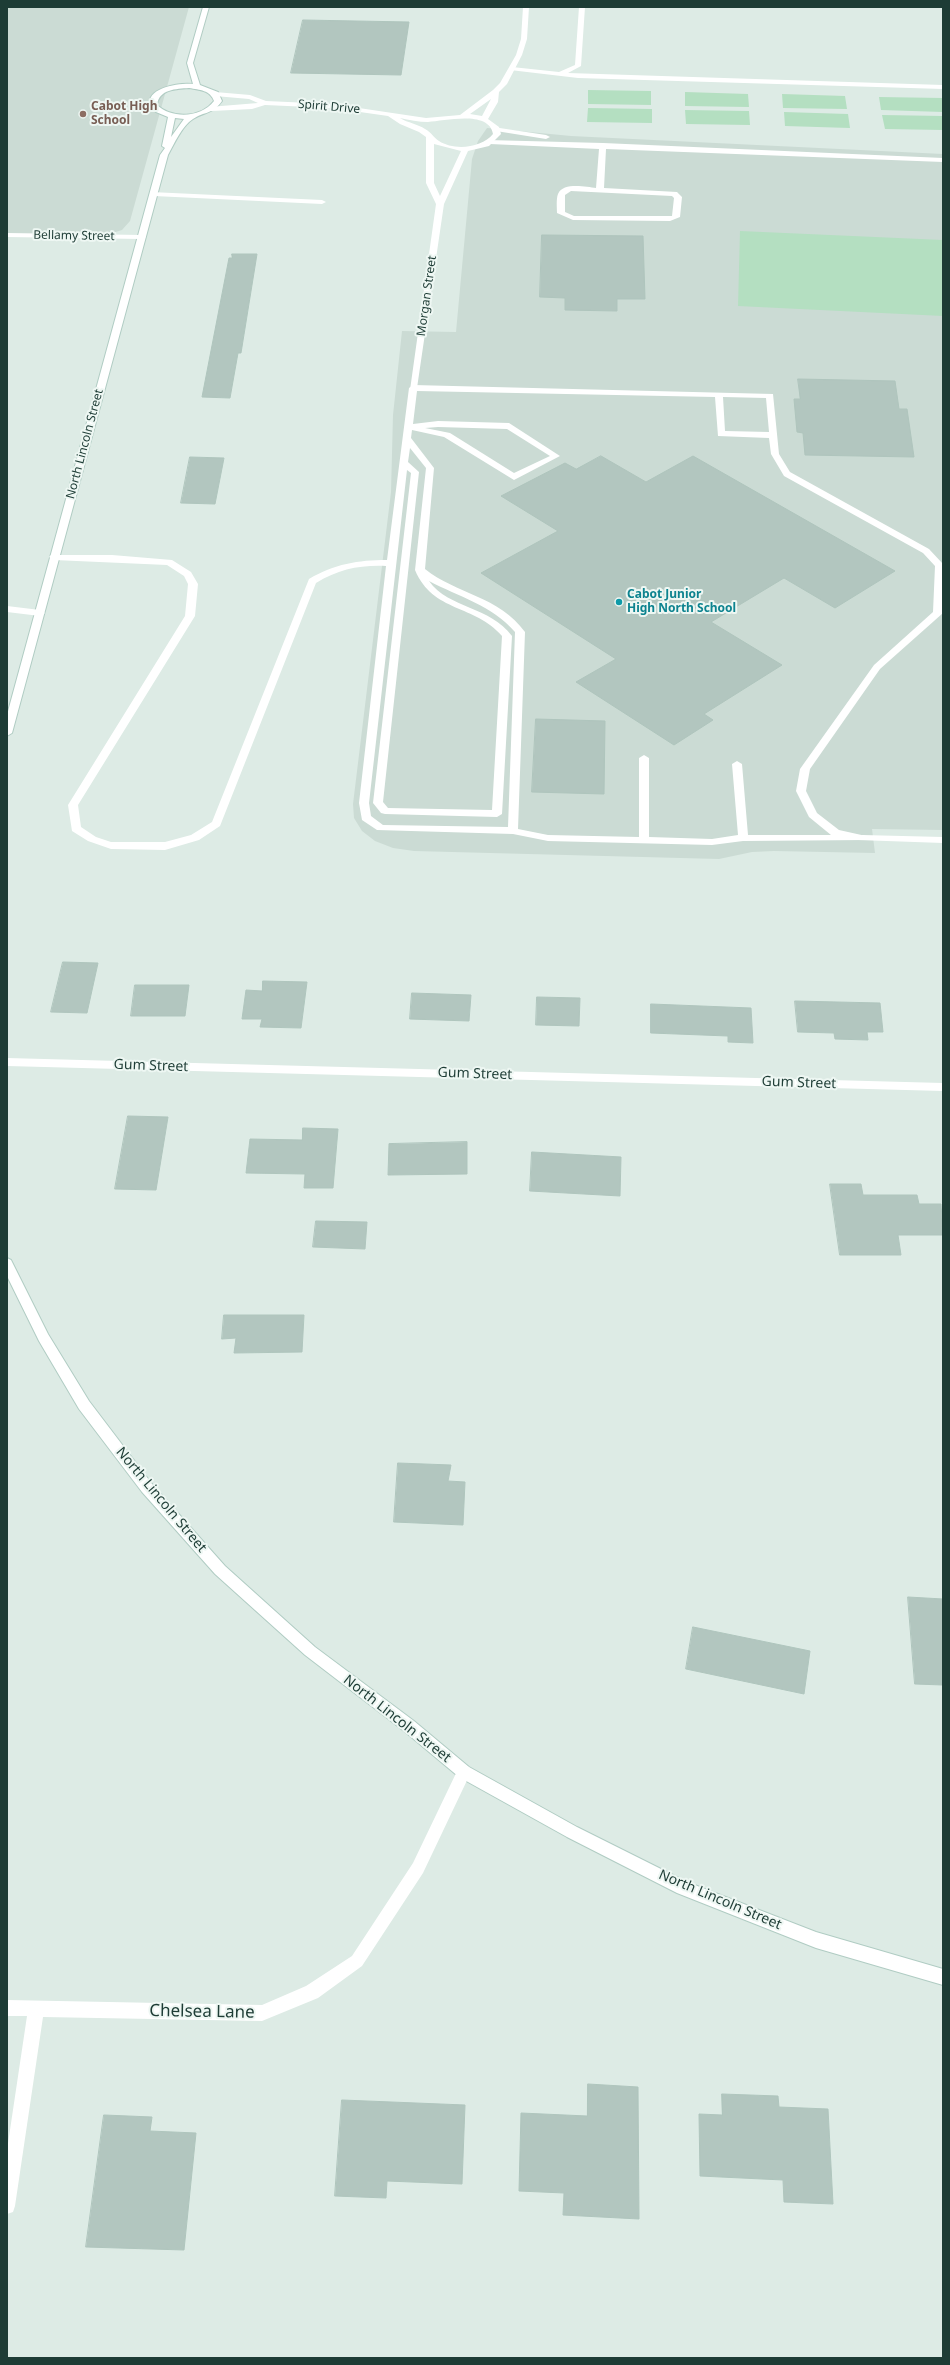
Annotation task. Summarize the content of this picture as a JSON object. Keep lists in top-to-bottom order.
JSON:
{
  "streets": {
    "street": [
      "Spirit Drive",
      "Bellamy Street",
      "Morgan Street",
      "North Lincoln Street",
      "Gum Street",
      "Chelsea Lane"
    ]
  },
  "crossings": [
    ["Spirit Drive", "Morgan Street"],
    ["Spirit Drive", "North Lincoln Street"],
    ["Bellamy Street", "North Lincoln Street"],
    ["North Lincoln Street", "Chelsea Lane"]
  ],
  "places": ["Cabot High School", "Cabot Junior High North School"]
}
